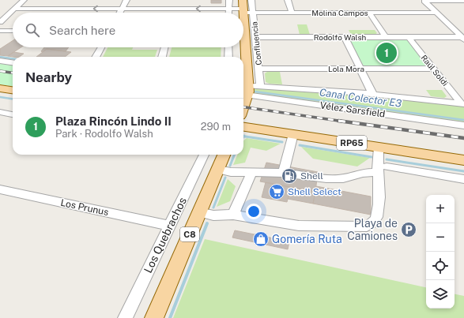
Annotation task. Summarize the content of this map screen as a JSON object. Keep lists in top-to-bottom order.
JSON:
{
  "streets": {
    "main road": ["RP65", "C8"],
    "street": [
      "Molina Campos",
      "Rodolfo Walsh",
      "Confluencia",
      "Lola Mora",
      "Raúl Soldi",
      "Vélez Sarsfield",
      "Los Prunus",
      "Los Quebrachos"
    ]
  },
  "crossings": [
    ["Molina Campos", "Confluencia"],
    ["Rodolfo Walsh", "Confluencia"],
    ["Rodolfo Walsh", "Raúl Soldi"],
    ["Confluencia", "Lola Mora"],
    ["Lola Mora", "Raúl Soldi"],
    ["Los Prunus", "Los Quebrachos"]
  ],
  "one_way": ["Molina Campos"],
  "water": ["Canal Colector E3"],
  "places": {
    "fuel station": ["Shell"],
    "supermarket": ["Shell Select"],
    "parking": ["Playa de Camiones"],
    "shop": ["Gomería Ruta"]
  },
  "page": {
    "search": "Search here",
    "pins": "1",
    "heading": "Nearby",
    "list": [
      {
        "mark": "1",
        "name": "Plaza Rincón Lindo II",
        "note": "Park · Rodolfo Walsh",
        "value": "290 m"
      }
    ],
    "map_buttons": ["+", "−"]
  }
}
